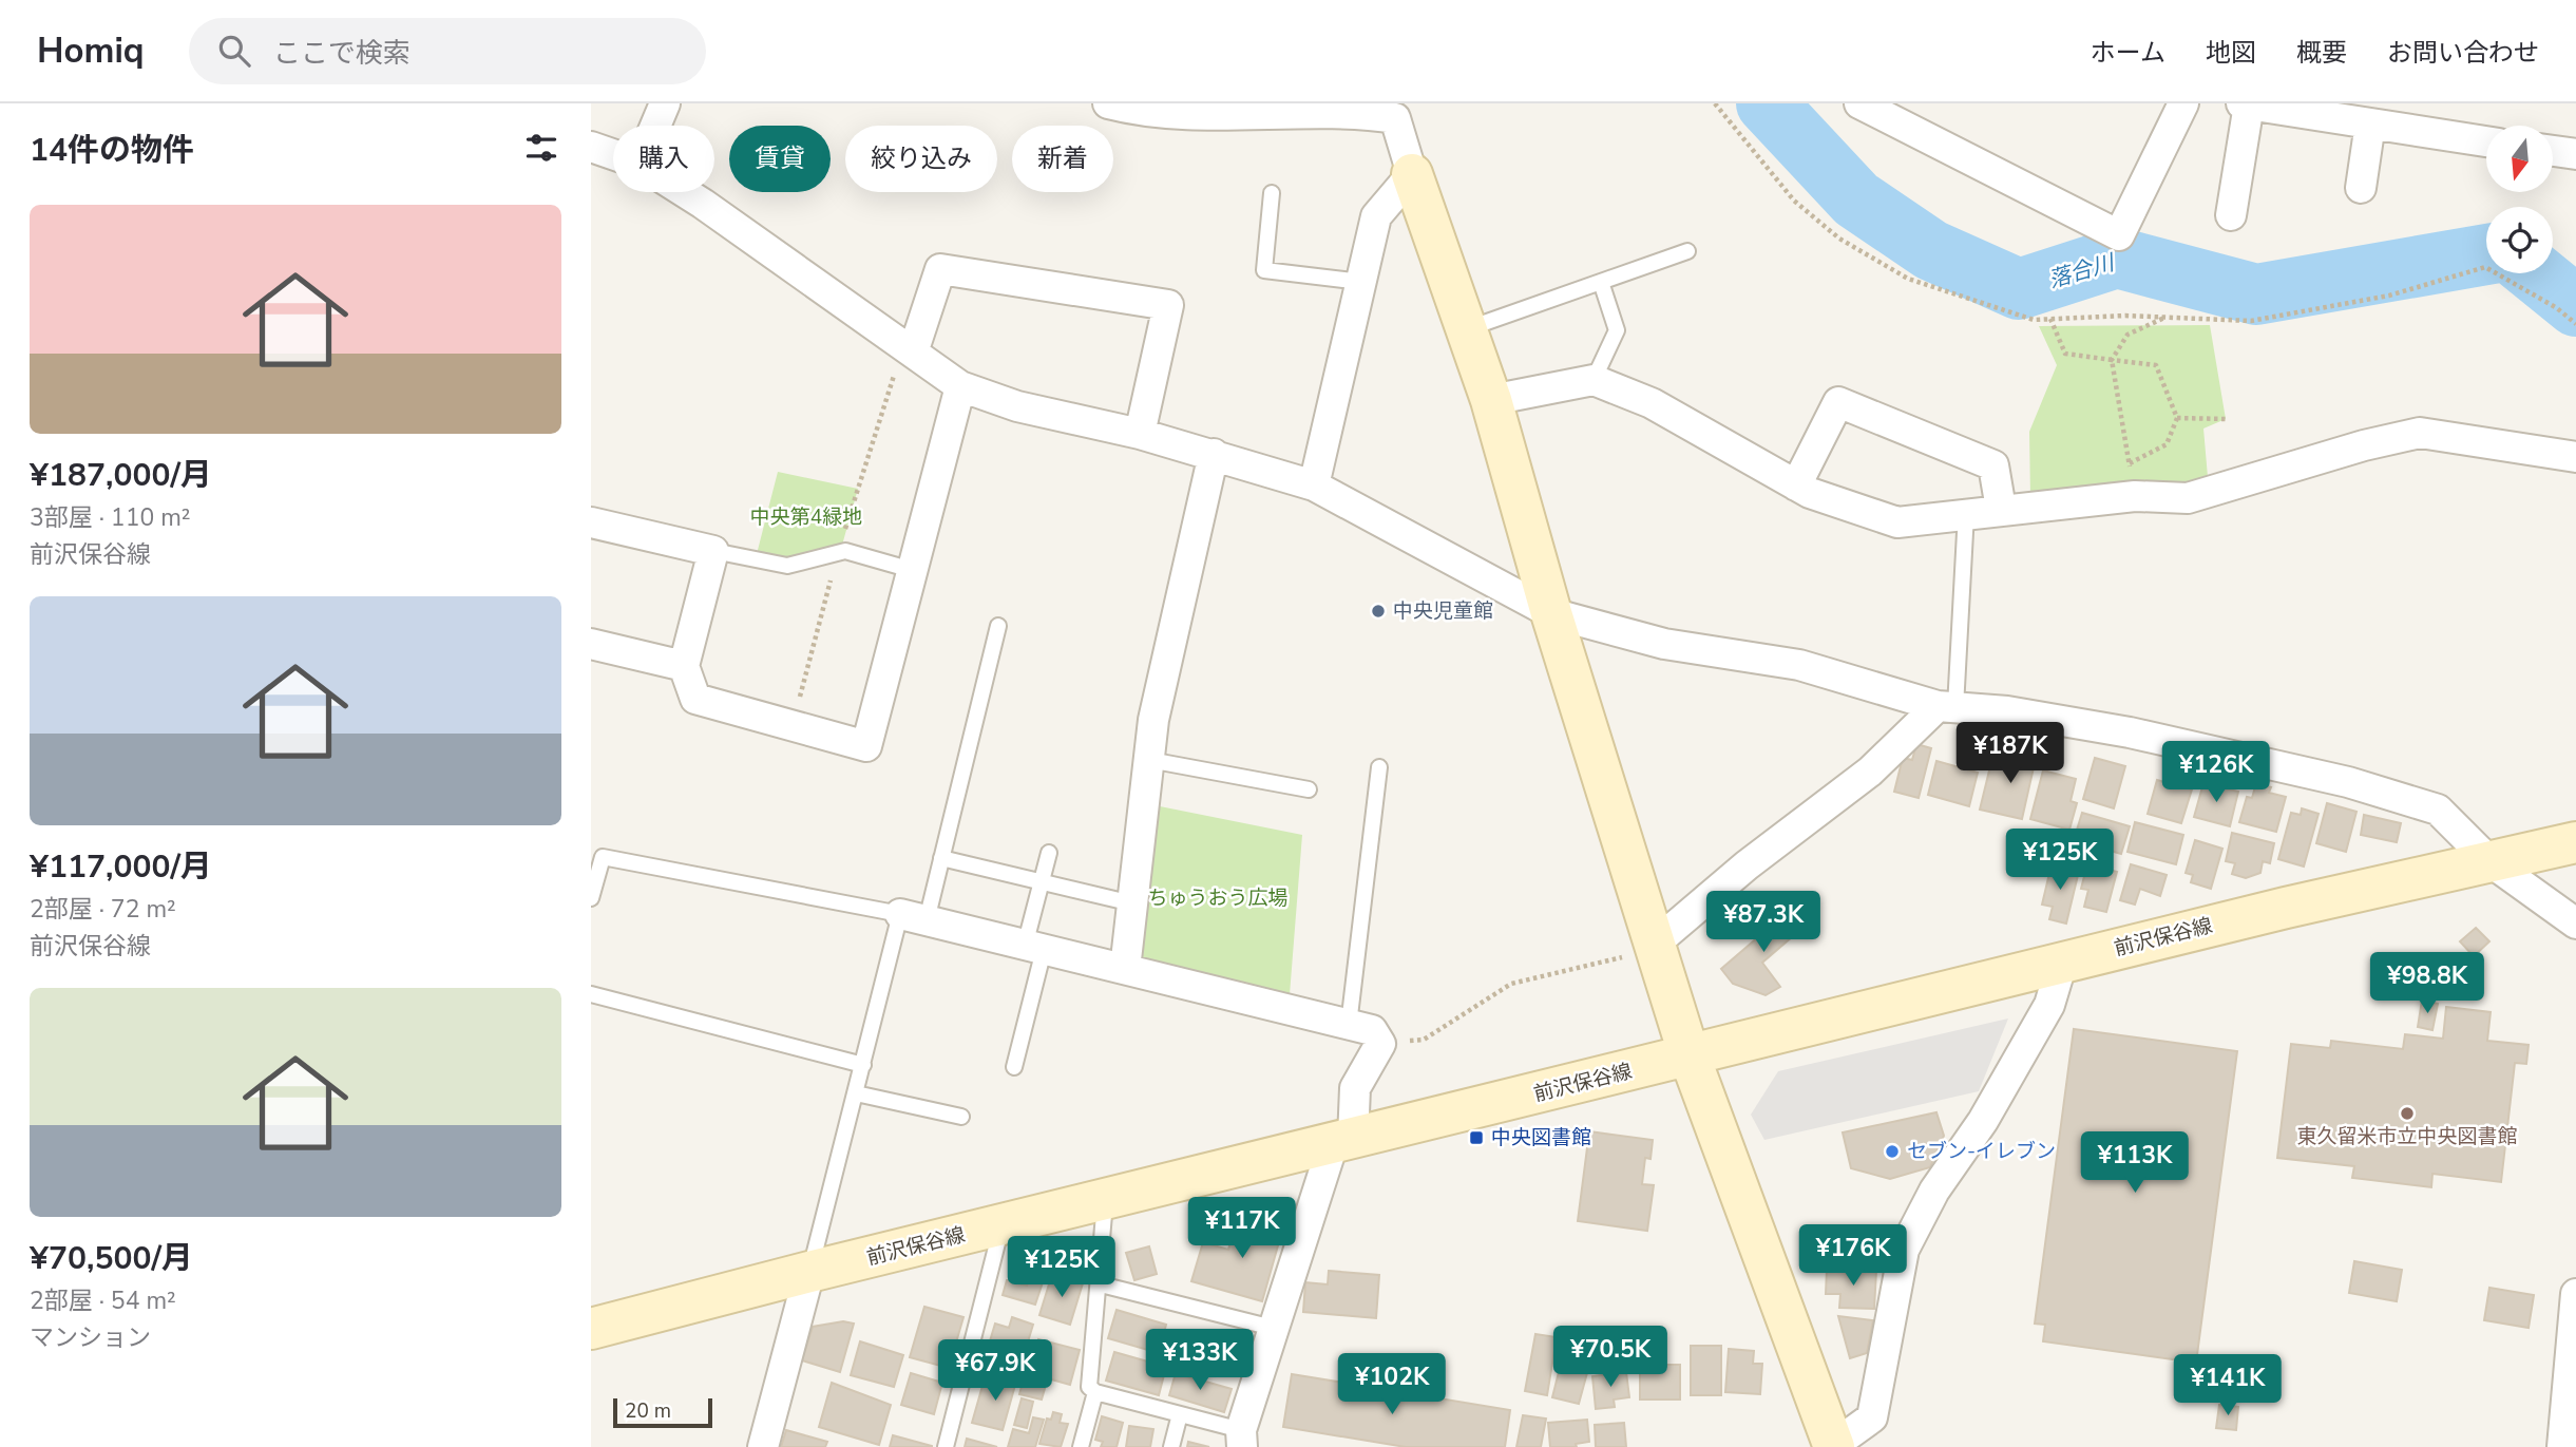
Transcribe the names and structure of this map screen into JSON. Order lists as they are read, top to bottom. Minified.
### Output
{"streets":{"main road":["前沢保谷線"]},"water":["落合川"],"parks":["中央第4緑地","ちゅうおう広場"],"places":{"other":["中央児童館","東久留米市立中央図書館","セブン-イレブン"],"transit":["中央図書館"]},"scale_bar":"20 m","north":"bottom","page":{"header":"Homiq","search":"ここで検索","nav":["ホーム","地図","概要","お問い合わせ"],"heading":"14件の物件","chip":["購入","賃貸","絞り込み","新着"],"list":[{"name":"¥187,000/月","note":"3部屋 · 110 m² · 前沢保谷線"},{"name":"¥117,000/月","note":"2部屋 · 72 m² · 前沢保谷線"},{"name":"¥70,500/月","note":"2部屋 · 54 m² · マンション"}],"price":["¥187K","¥126K","¥125K","¥87.3K","¥98.8K","¥113K","¥117K","¥176K","¥125K","¥70.5K","¥133K","¥67.9K","¥102K","¥141K"],"scale":"20 m"}}
